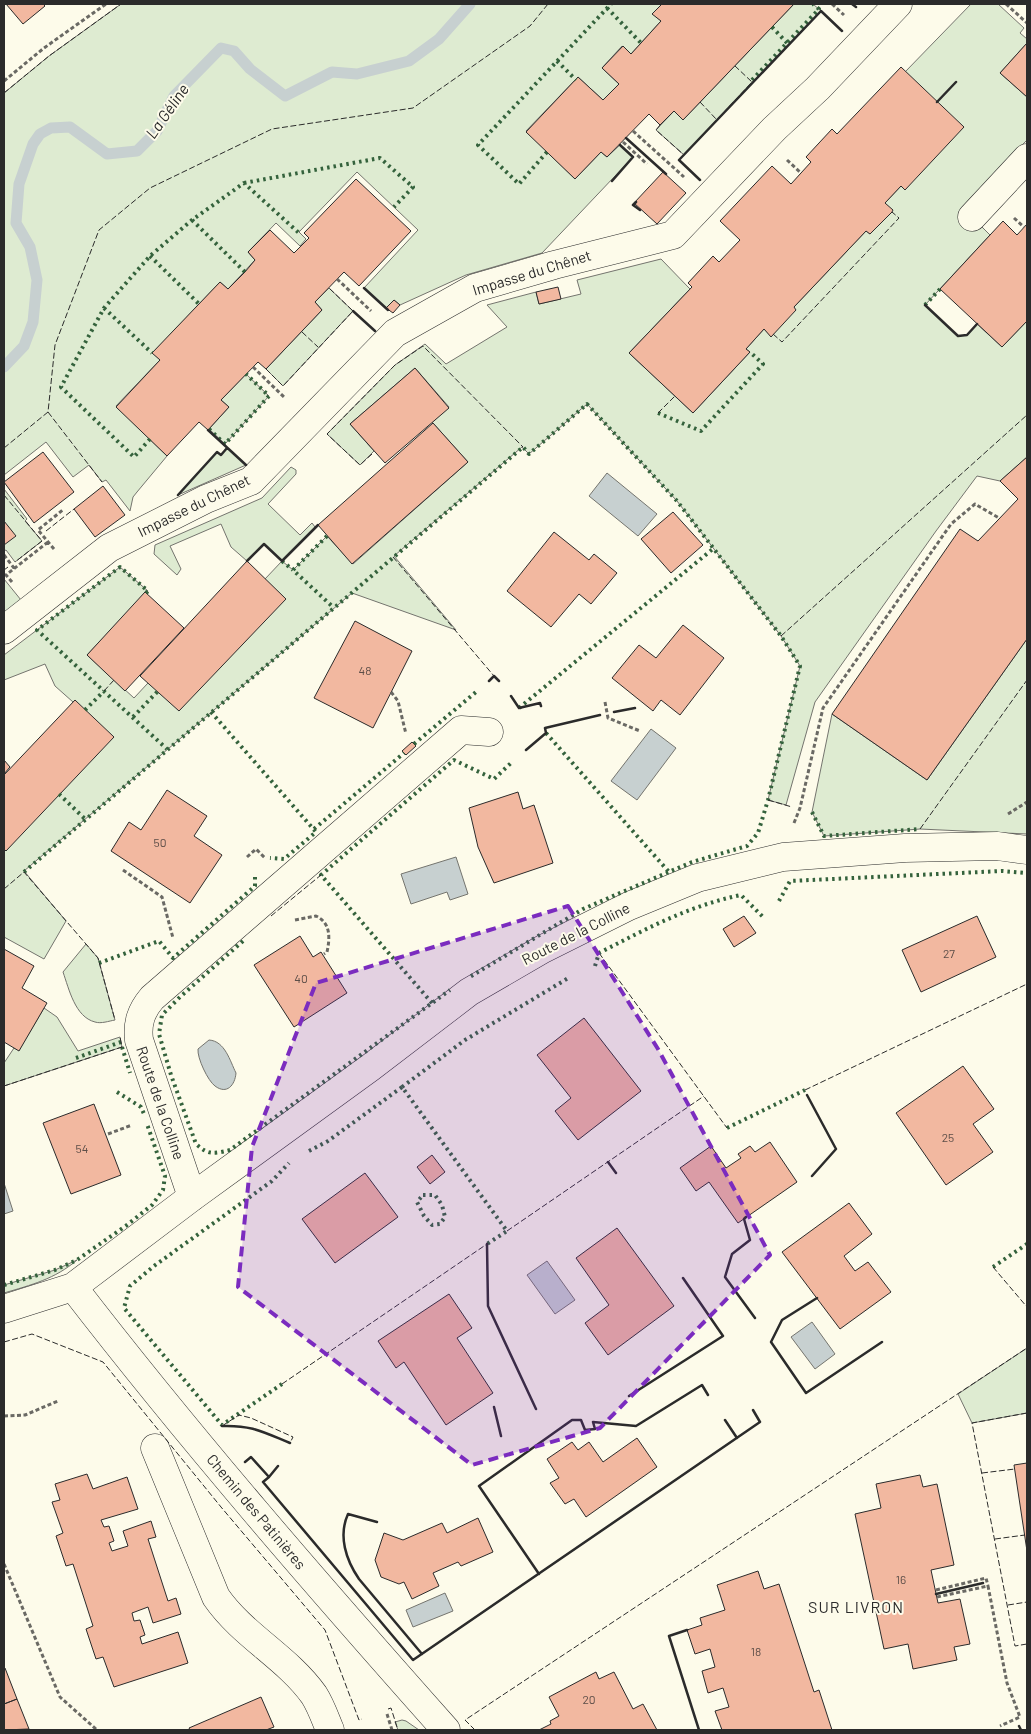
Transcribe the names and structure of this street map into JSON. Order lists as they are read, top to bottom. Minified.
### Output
{"streets":{"street":["Impasse du Chênet","Route de la Colline","Chemin des Patinières"]},"crossings":[["Route de la Colline","Chemin des Patinières"]],"districts":["SUR LIVRON"],"water":["La Géline"],"house_numbers":["48","50","27","40","25","54","16","18","20"]}
